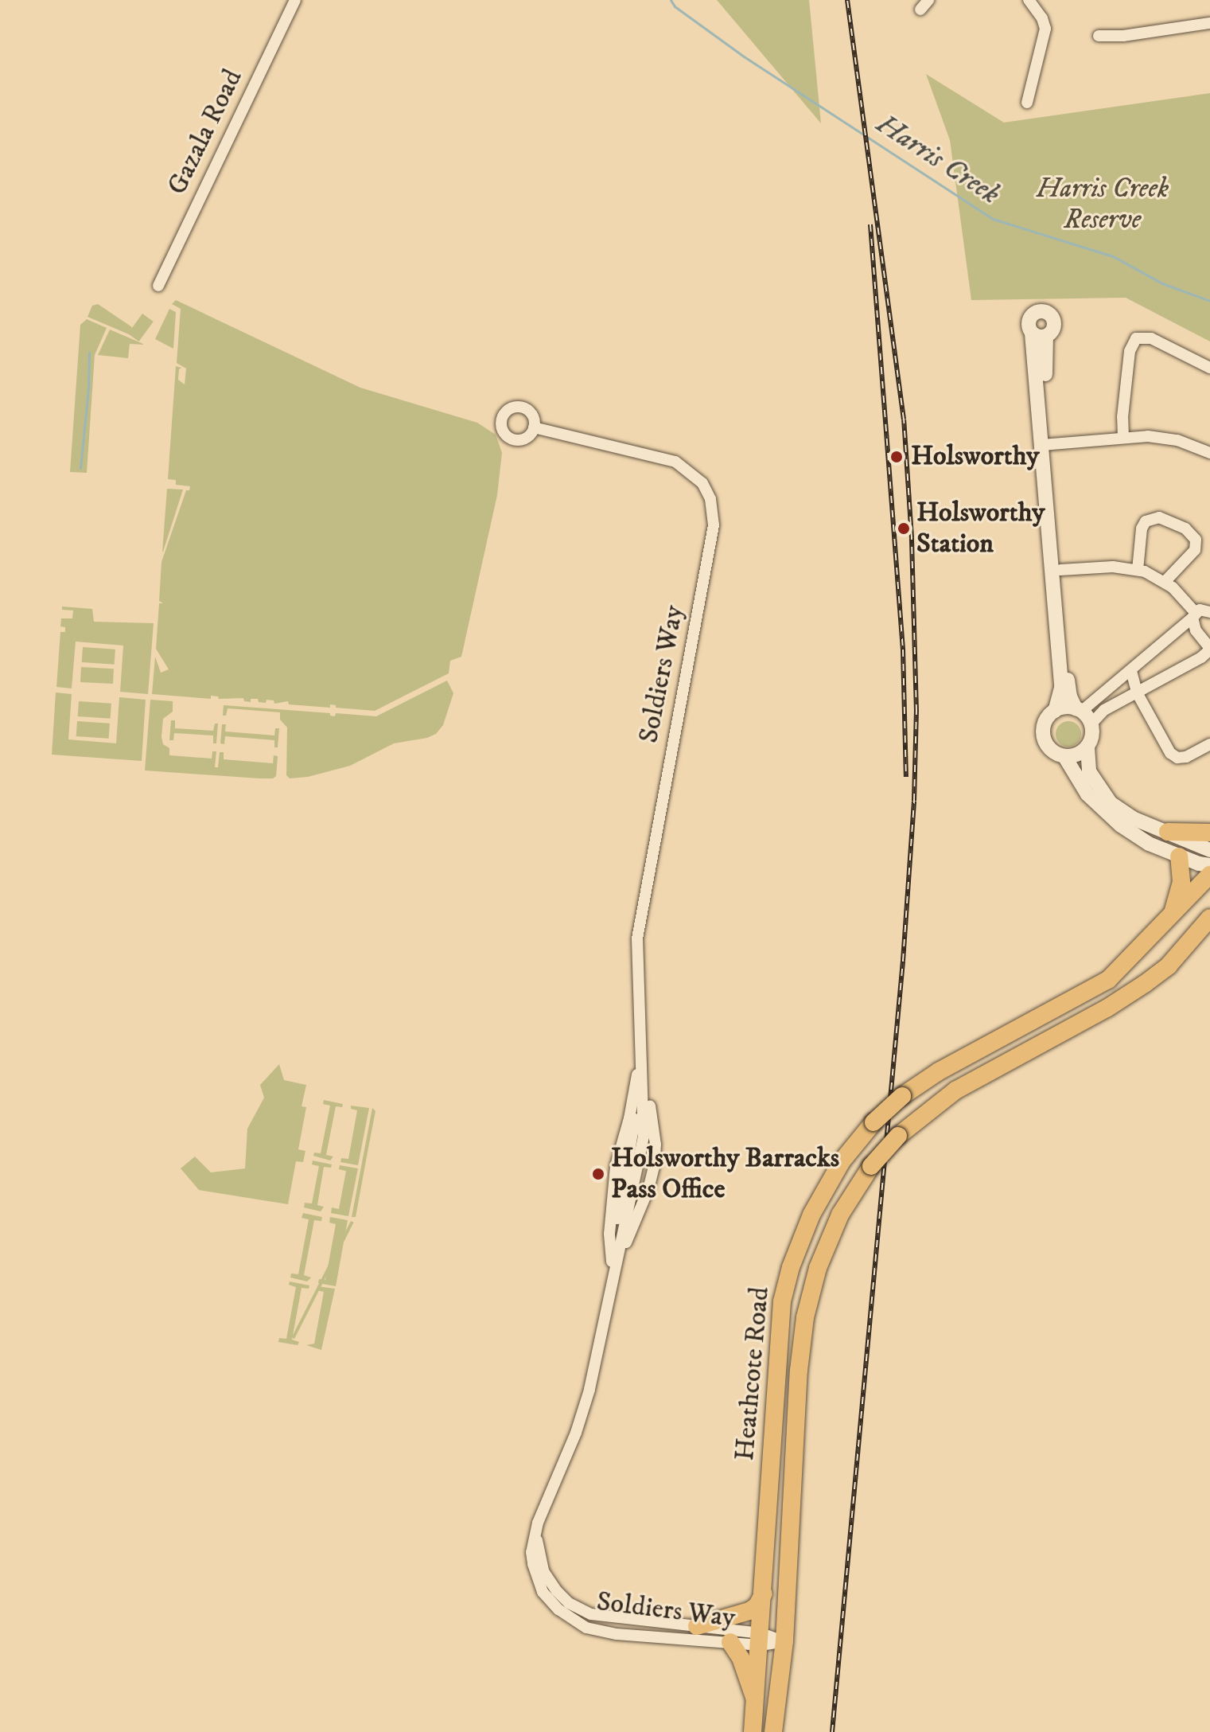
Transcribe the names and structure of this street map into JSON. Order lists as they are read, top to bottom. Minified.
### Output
{"streets":{"main road":["Heathcote Road"],"street":["Gazala Road","Soldiers Way"]},"crossings":[["Soldiers Way","Heathcote Road"]],"water":["Harris Creek"],"parks":["Harris Creek Reserve"],"places":["Holsworthy","Holsworthy Station","Holsworthy Barracks Pass Office"]}
